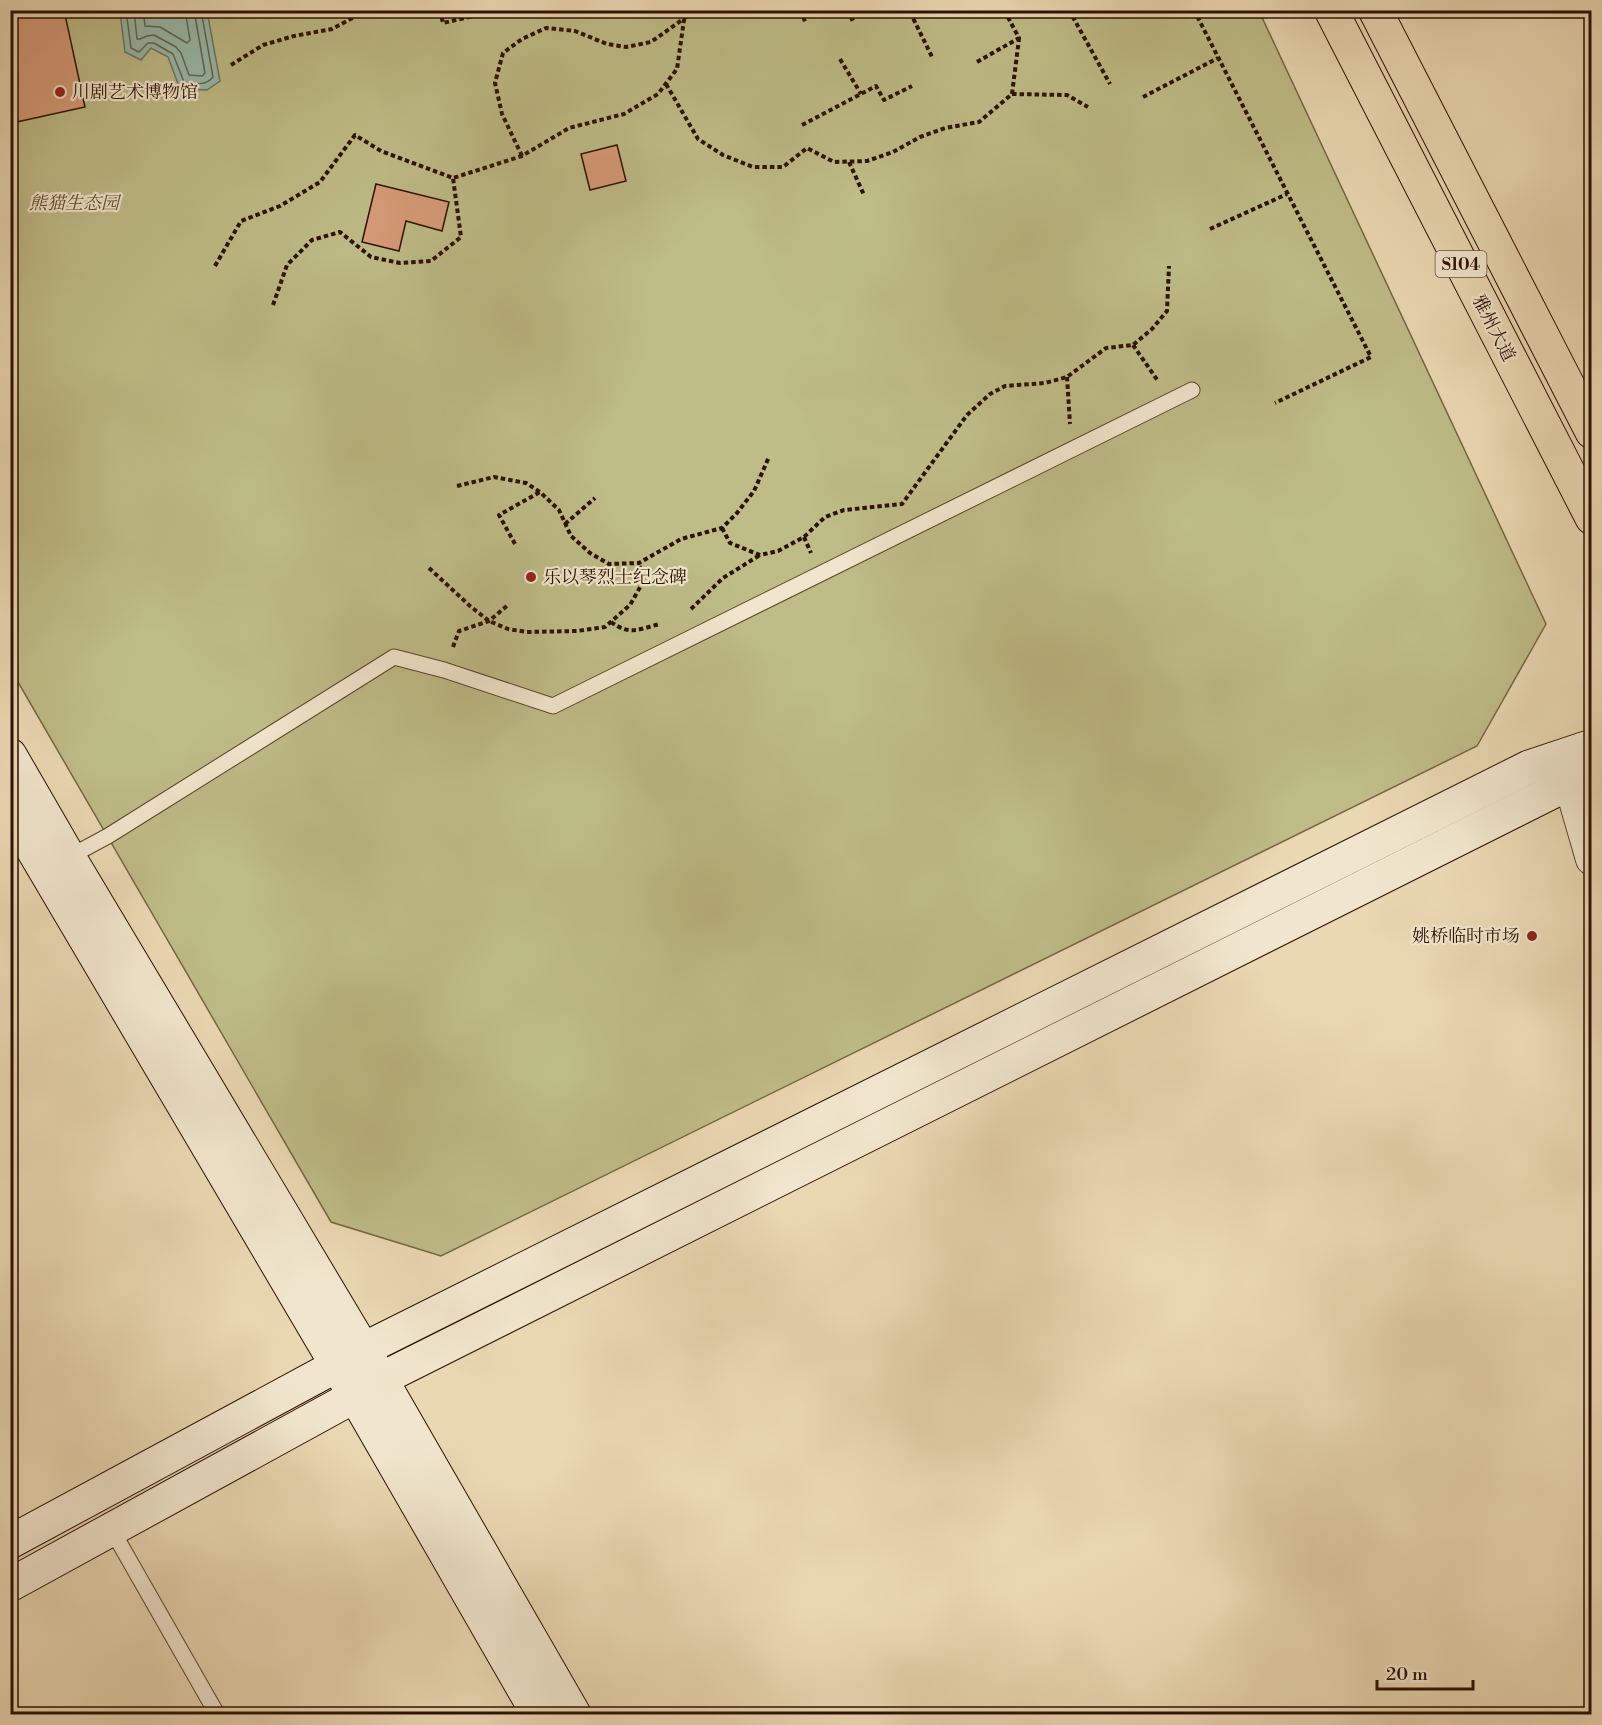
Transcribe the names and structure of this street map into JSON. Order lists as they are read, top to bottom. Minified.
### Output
{"streets":{"main road":["S104","雅州大道"]},"parks":["熊猫生态园"],"places":["川剧艺术博物馆","乐以琴烈士纪念碑","姚桥临时市场"],"scale_bar":"20 m"}
